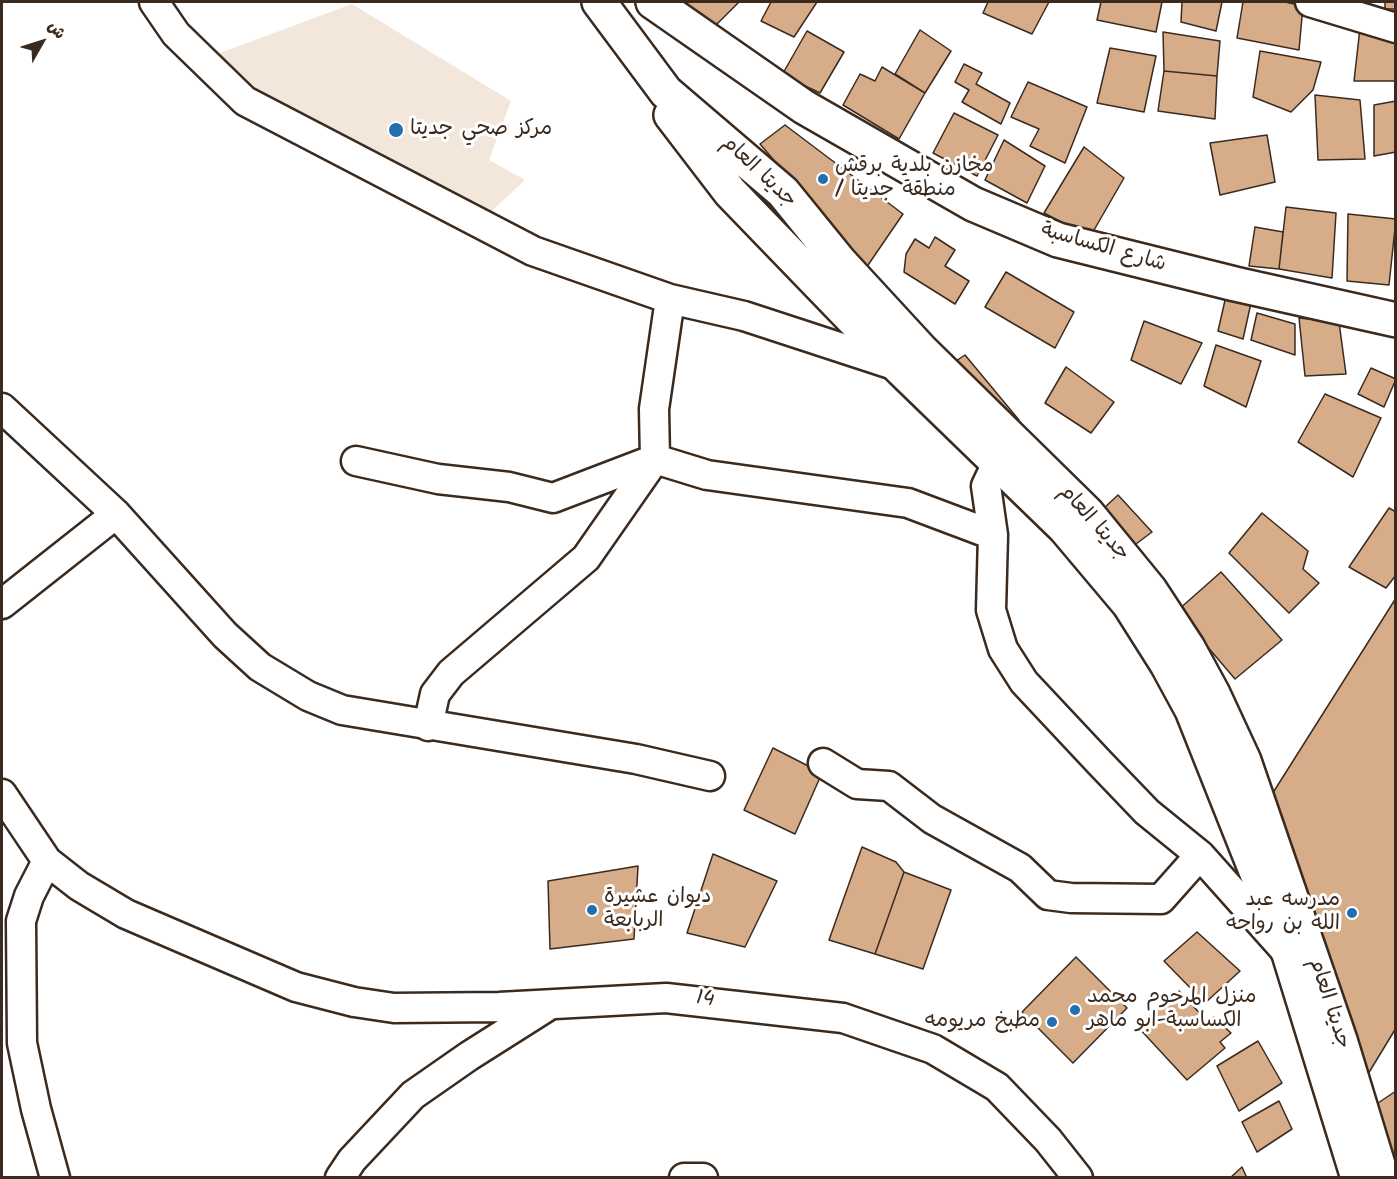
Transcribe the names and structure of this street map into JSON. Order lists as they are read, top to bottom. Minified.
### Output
{"streets":{"main road":["جديتا العام","شارع الكساسبة"],"street":["14"]},"places":["مركز صحي جديتا","مخازن بلدية برقش / منطقة جديتا","ديوان عشيرة الربابعة","مدرسه عبد الله بن رواحه","منزل المرحوم محمد الكساسبة-ابو ماهر","مطبخ مريومه"],"north":"top right"}
